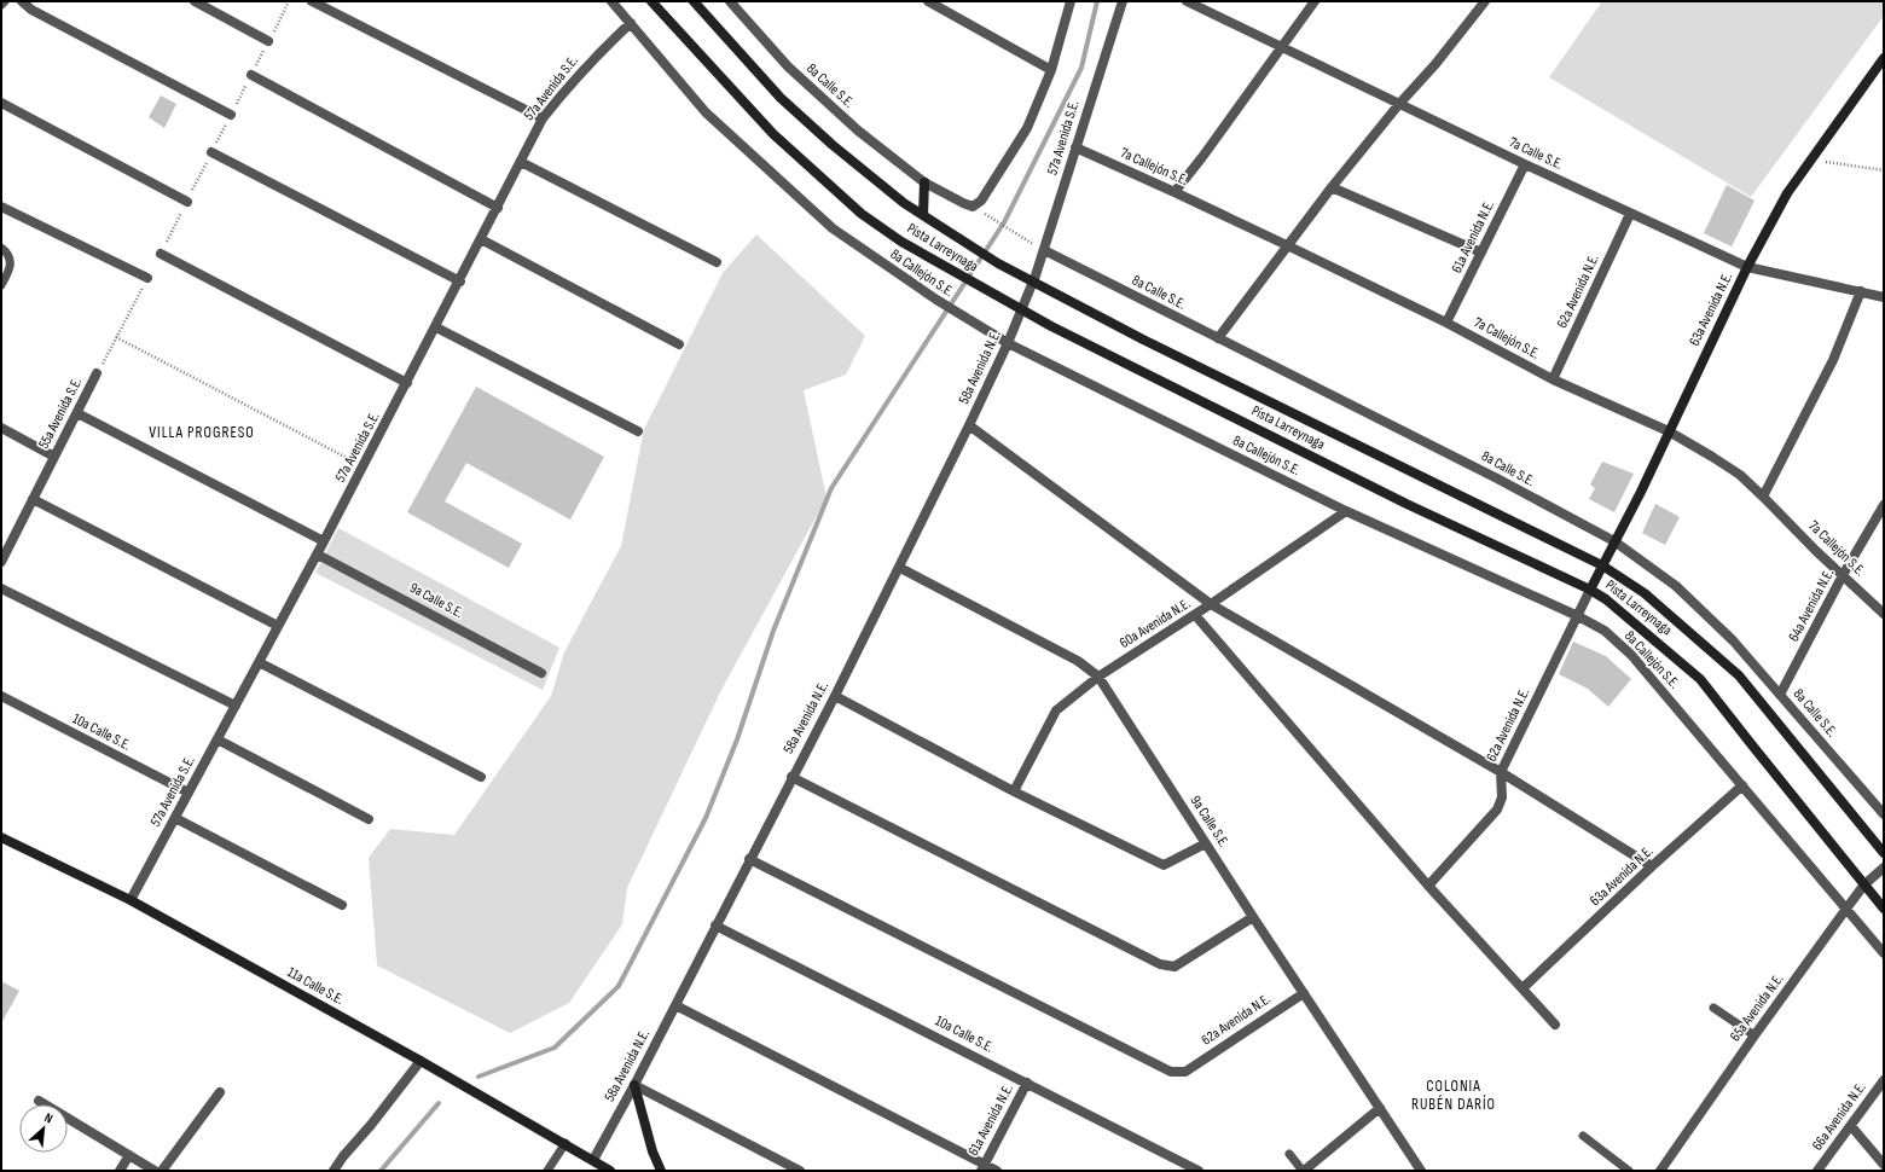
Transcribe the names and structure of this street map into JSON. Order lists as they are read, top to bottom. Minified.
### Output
{"streets":{"main road":["Pista Larreynaga","63a Avenida N.E.","11a Calle S.E."],"street":["8a Calle S.E.","57a Avenida S.E.","7a Calle S.E.","7a Callejón S.E.","61a Avenida N.E.","8a Callejón S.E.","62a Avenida N.E.","58a Avenida N.E.","55a Avenida S.E.","9a Calle S.E.","64a Avenida N.E.","60a Avenida N.E.","10a Calle S.E.","65a Avenida N.E.","66a Avenida N.E."]},"crossings":[["8a Calle S.E.","57a Avenida S.E."],["8a Calle S.E.","63a Avenida N.E."],["8a Calle S.E.","64a Avenida N.E."],["57a Avenida S.E.","7a Callejón S.E."],["57a Avenida S.E.","Pista Larreynaga"],["57a Avenida S.E.","8a Callejón S.E."],["57a Avenida S.E.","58a Avenida N.E."],["57a Avenida S.E.","9a Calle S.E."],["57a Avenida S.E.","10a Calle S.E."],["57a Avenida S.E.","11a Calle S.E."],["7a Calle S.E.","61a Avenida N.E."],["7a Calle S.E.","62a Avenida N.E."],["7a Calle S.E.","63a Avenida N.E."],["7a Callejón S.E.","61a Avenida N.E."],["7a Callejón S.E.","62a Avenida N.E."],["7a Callejón S.E.","63a Avenida N.E."],["7a Callejón S.E.","64a Avenida N.E."],["61a Avenida N.E.","10a Calle S.E."],["Pista Larreynaga","62a Avenida N.E."],["Pista Larreynaga","63a Avenida N.E."],["Pista Larreynaga","58a Avenida N.E."],["Pista Larreynaga","65a Avenida N.E."],["8a Callejón S.E.","62a Avenida N.E."],["8a Callejón S.E.","63a Avenida N.E."],["8a Callejón S.E.","58a Avenida N.E."],["8a Callejón S.E.","60a Avenida N.E."],["8a Callejón S.E.","65a Avenida N.E."],["62a Avenida N.E.","63a Avenida N.E."],["62a Avenida N.E.","58a Avenida N.E."],["62a Avenida N.E.","9a Calle S.E."],["58a Avenida N.E.","9a Calle S.E."],["58a Avenida N.E.","10a Calle S.E."],["58a Avenida N.E.","11a Calle S.E."],["9a Calle S.E.","60a Avenida N.E."]],"districts":["VILLA PROGRESO","COLONIA RUBÉN DARÍO"],"north":"top right"}
